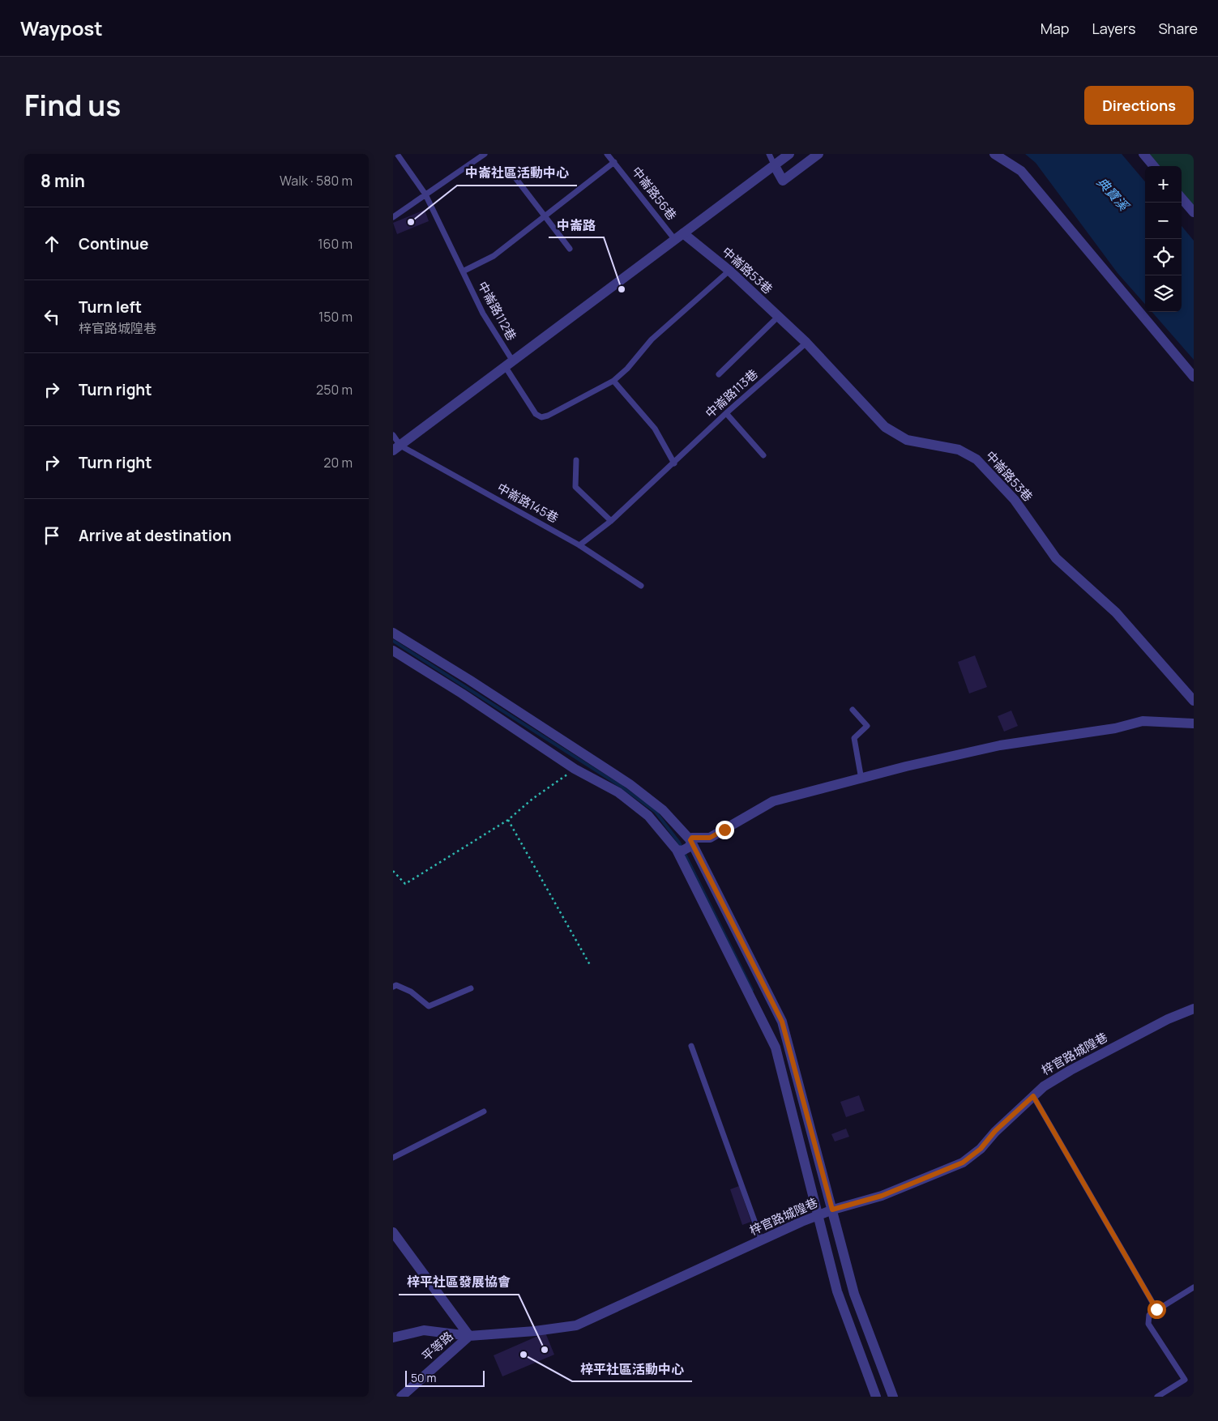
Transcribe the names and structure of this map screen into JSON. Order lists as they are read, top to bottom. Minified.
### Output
{"streets":{"street":["中崙路53巷","梓官路城隍巷","平等路"],"lane":["中崙路56巷","中崙路112巷","中崙路113巷","中崙路145巷"]},"crossings":[["中崙路56巷","中崙路53巷"],["中崙路53巷","中崙路113巷"],["中崙路113巷","中崙路145巷"],["梓官路城隍巷","平等路"]],"water":["典寶溪"],"places":["中崙社區活動中心","中崙路","梓平社區發展協會","梓平社區活動中心"],"scale_bar":"50 m","page":{"header":"Waypost","nav":["Map","Layers","Share"],"title":"Find us","buttons":"Directions","heading":["8 min","Walk · 580 m"],"map_buttons":["+","−"],"list":[["Continue","160 m"],["Turn left","梓官路城隍巷","150 m"],["Turn right","250 m"],["Turn right","20 m"],"Arrive at destination"],"scale":"50 m"}}
